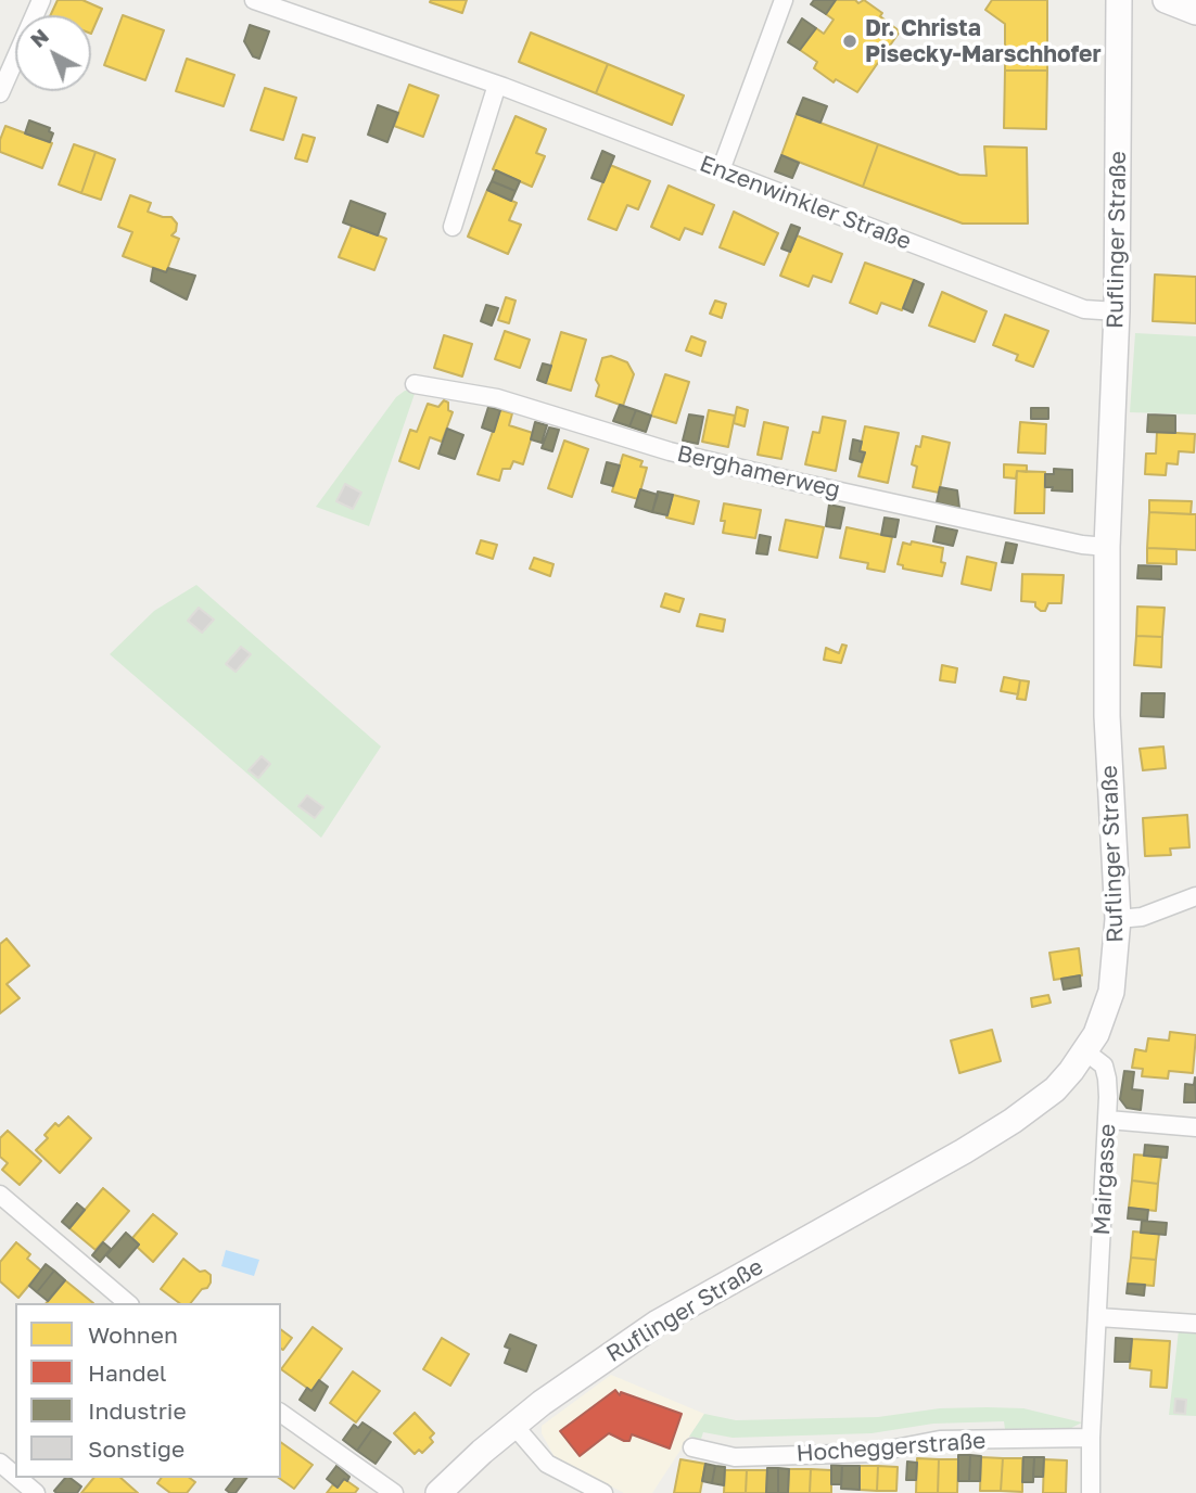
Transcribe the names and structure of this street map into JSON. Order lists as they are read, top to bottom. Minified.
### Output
{"streets":{"street":["Enzenwinkler Straße","Ruflinger Straße","Berghamerweg","Mairgasse","Hocheggerstraße"]},"crossings":[["Enzenwinkler Straße","Ruflinger Straße"],["Ruflinger Straße","Berghamerweg"],["Ruflinger Straße","Mairgasse"],["Mairgasse","Hocheggerstraße"]],"places":["Dr. Christa Pisecky-Marschhofer"],"legend":["Wohnen","Handel","Industrie","Sonstige"],"north":"top left"}
